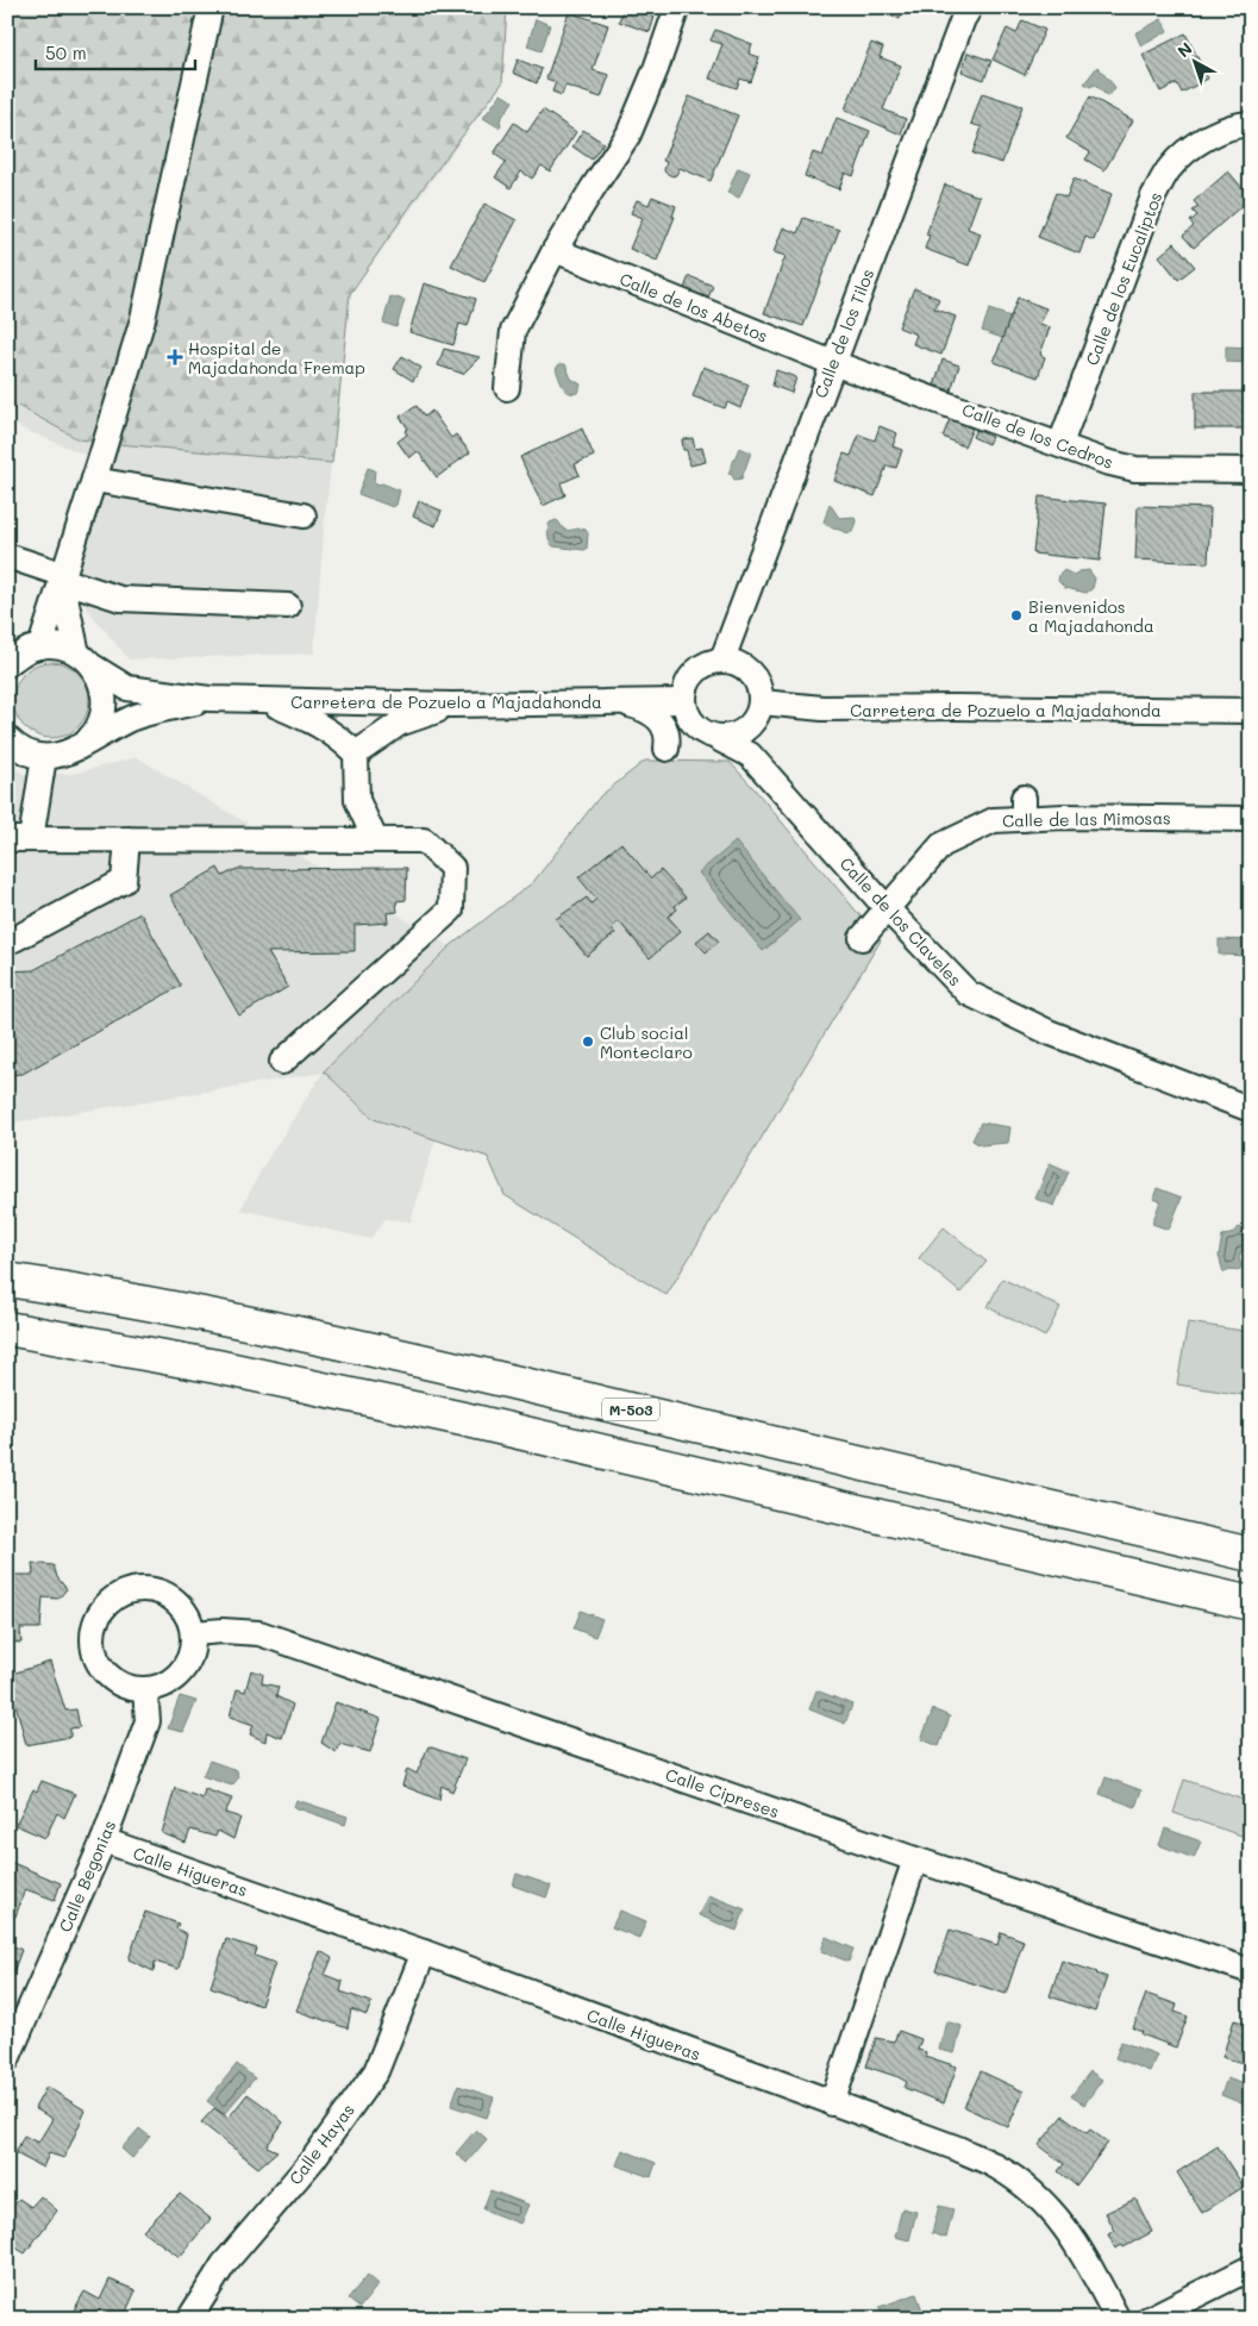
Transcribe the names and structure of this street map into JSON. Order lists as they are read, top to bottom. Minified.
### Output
{"streets":{"highway":["M-503"],"street":["Calle de los Eucaliptos","Calle de los Abetos","Calle de los Tilos","Calle de los Cedros","Carretera de Pozuelo a Majadahonda","Calle de las Mimosas","Calle de los Claveles","Calle Cipreses","Calle Higueras","Calle Begonias","Calle Hayas"]},"crossings":[["Calle de los Eucaliptos","Calle de los Cedros"],["Calle de los Abetos","Calle de los Tilos"],["Calle de los Abetos","Calle de los Cedros"],["Calle de los Tilos","Calle de los Cedros"],["Calle de los Tilos","Carretera de Pozuelo a Majadahonda"],["Calle de los Tilos","Calle de los Claveles"],["Carretera de Pozuelo a Majadahonda","Calle de los Claveles"],["Calle de las Mimosas","Calle de los Claveles"],["Calle Cipreses","Calle Begonias"],["Calle Higueras","Calle Begonias"],["Calle Higueras","Calle Hayas"]],"places":{"health":["Hospital de Majadahonda Fremap"],"other":["Bienvenidos a Majadahonda","Club social Monteclaro"]},"scale_bar":"50 m","north":"top left"}
